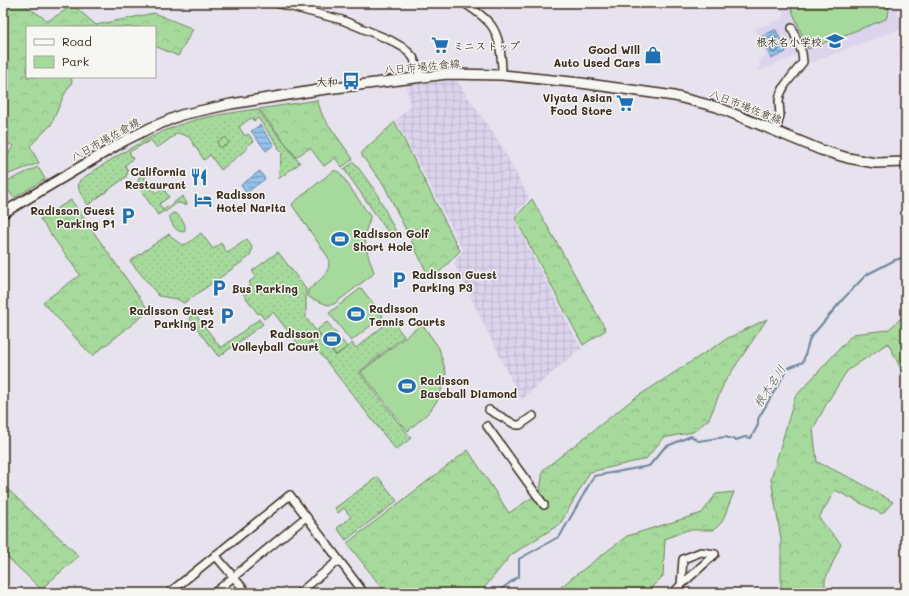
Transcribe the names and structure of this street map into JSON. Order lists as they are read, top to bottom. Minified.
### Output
{"streets":{"main road":["八日市場佐倉線"]},"water":["根木名川"],"places":{"school or university":["根木名小学校"],"supermarket":["ミニストップ","Viyata Asian Food Store"],"shop":["Good Will Auto Used Cars"],"bus stop":["大和"],"restaurant":["California Restaurant"],"hotel":["Radisson Hotel Narita"],"parking":["Radisson Guest Parking P1","Radisson Guest Parking P3","Bus Parking","Radisson Guest Parking P2"],"sports":["Radisson Golf Short Hole","Radisson Tennis Courts","Radisson Volleyball Court","Radisson Baseball Diamond"]},"legend":["Road","Park"]}
